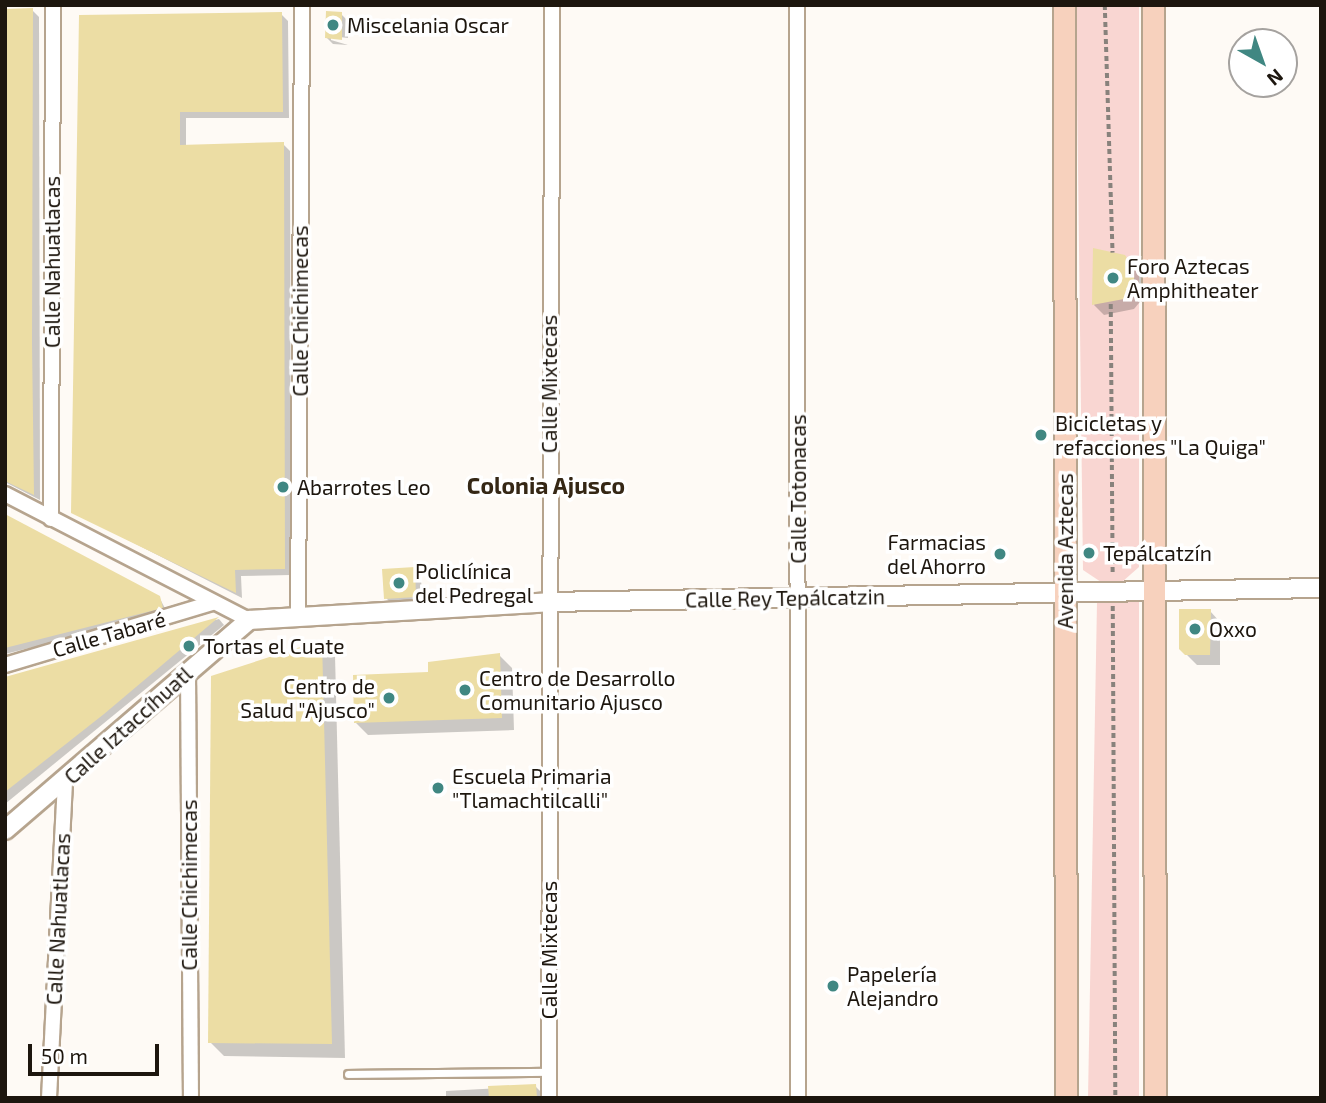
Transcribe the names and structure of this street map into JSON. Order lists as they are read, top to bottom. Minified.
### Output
{"streets":{"main road":["Avenida Aztecas"],"street":["Calle Nahuatlacas","Calle Chichimecas","Calle Mixtecas","Calle Totonacas","Calle Rey Tepálcatzin","Calle Tabaré","Calle Iztaccíhuatl"]},"crossings":[["Calle Nahuatlacas","Calle Iztaccíhuatl"],["Calle Chichimecas","Calle Rey Tepálcatzin"],["Calle Chichimecas","Calle Iztaccíhuatl"],["Calle Mixtecas","Calle Rey Tepálcatzin"],["Calle Totonacas","Calle Rey Tepálcatzin"],["Avenida Aztecas","Calle Rey Tepálcatzin"],["Calle Rey Tepálcatzin","Calle Iztaccíhuatl"]],"districts":["Colonia Ajusco"],"places":["Miscelania Oscar","Foro Aztecas Amphitheater","Bicicletas y refacciones \"La Quiga\"","Abarrotes Leo","Tepálcatzín","Farmacias del Ahorro","Policlínica del Pedregal","Oxxo","Tortas el Cuate","Centro de Desarrollo Comunitario Ajusco","Centro de Salud \"Ajusco\"","Escuela Primaria \"Tlamachtilcalli\"","Papelería Alejandro"],"scale_bar":"50 m","north":"bottom right"}
